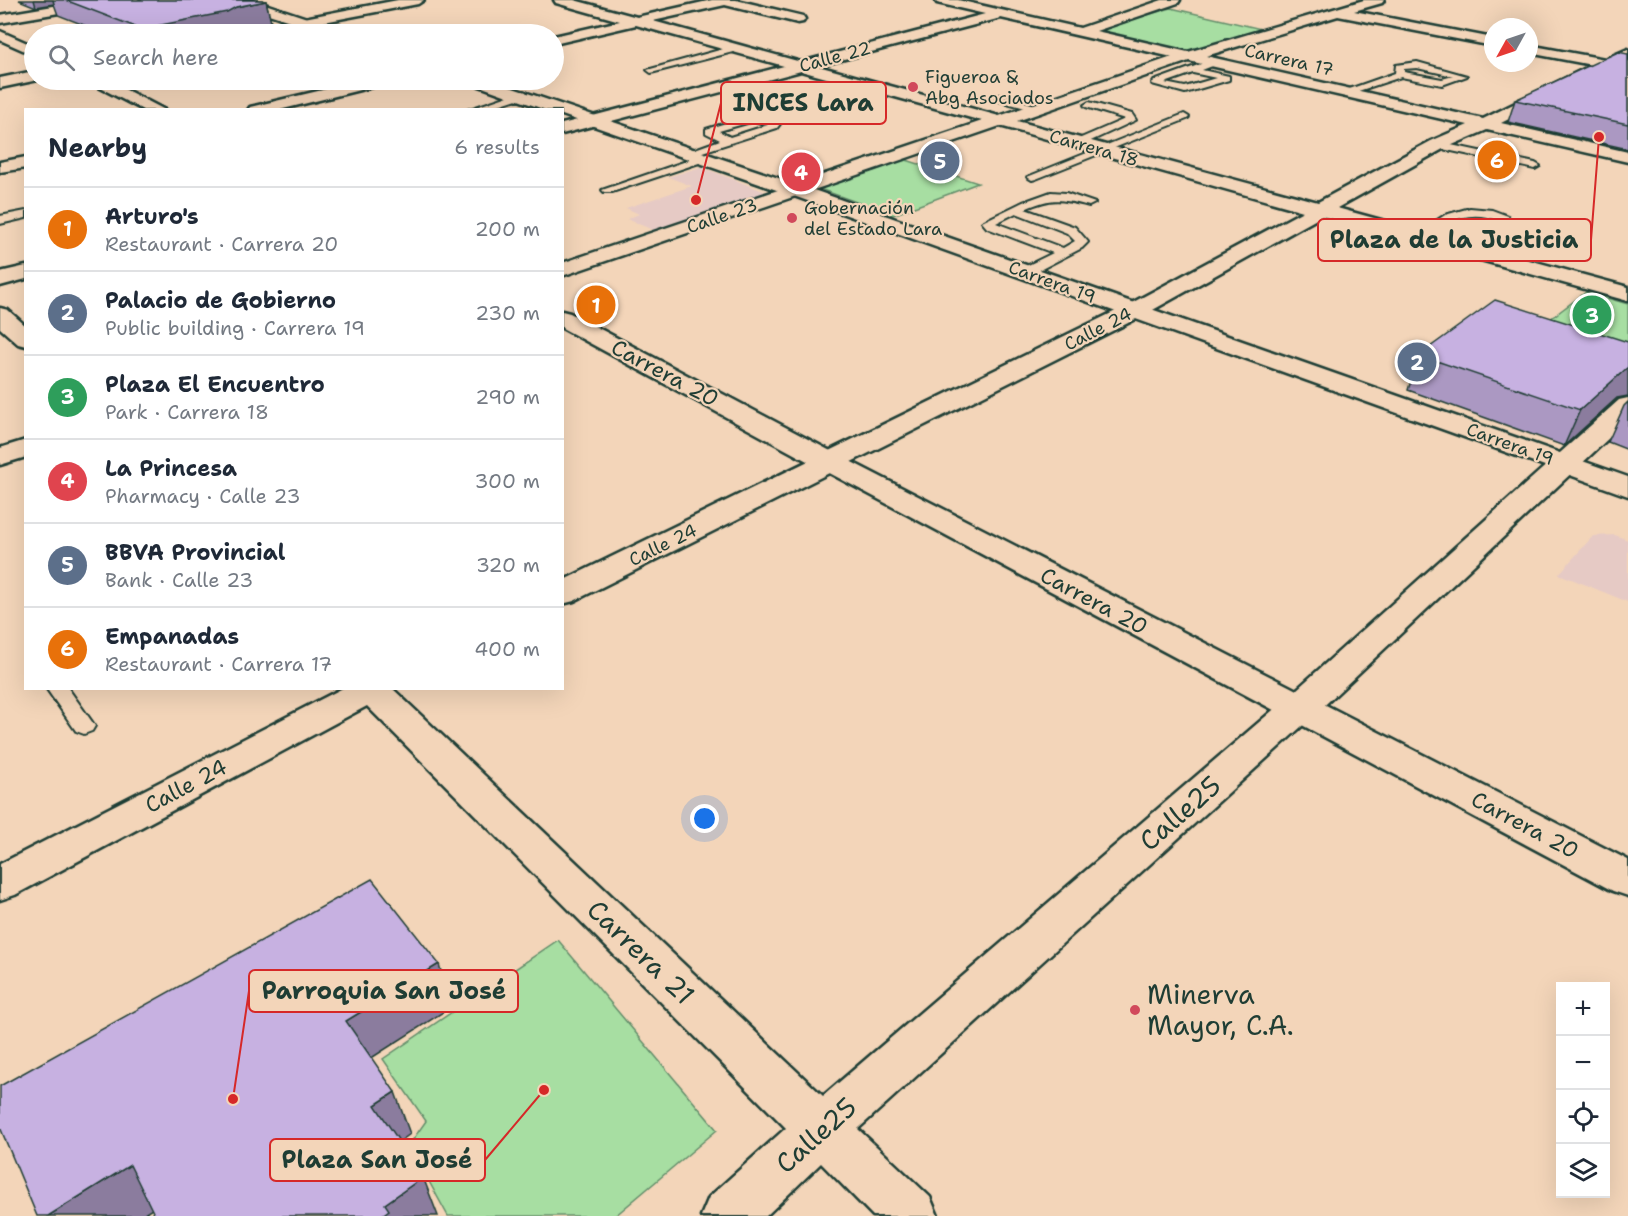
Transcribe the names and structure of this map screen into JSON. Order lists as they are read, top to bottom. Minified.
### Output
{"streets":{"street":["Calle 22","Carrera 17","Carrera 18","Calle 23","Carrera 19","Calle 24","Carrera 20","Calle25","Carrera 21"]},"crossings":[["Calle 22","Carrera 17"],["Calle 22","Carrera 18"],["Calle 22","Carrera 19"],["Carrera 17","Calle 23"],["Carrera 17","Calle 24"],["Carrera 18","Calle 23"],["Carrera 18","Calle 24"],["Calle 23","Carrera 19"],["Carrera 19","Calle 24"],["Carrera 19","Calle25"],["Calle 24","Carrera 20"],["Carrera 20","Calle25"],["Calle25","Carrera 21"]],"places":["Figueroa & Abg Asociados","Plaza de la Justicia","INCES Lara","Gobernación del Estado Lara","Minerva Mayor, C.A.","Plaza San José","Parroquia San José"],"north":"bottom left","page":{"search":"Search here","heading":["Nearby","6 results"],"pins":["6","5","4","1","3","2"],"list":[{"mark":"1","name":"Arturo's","note":"Restaurant · Carrera 20","value":"200 m"},{"mark":"2","name":"Palacio de Gobierno","note":"Public building · Carrera 19","value":"230 m"},{"mark":"3","name":"Plaza El Encuentro","note":"Park · Carrera 18","value":"290 m"},{"mark":"4","name":"La Princesa","note":"Pharmacy · Calle 23","value":"300 m"},{"mark":"5","name":"BBVA Provincial","note":"Bank · Calle 23","value":"320 m"},{"mark":"6","name":"Empanadas","note":"Restaurant · Carrera 17","value":"400 m"}],"map_buttons":["+","−"]}}
